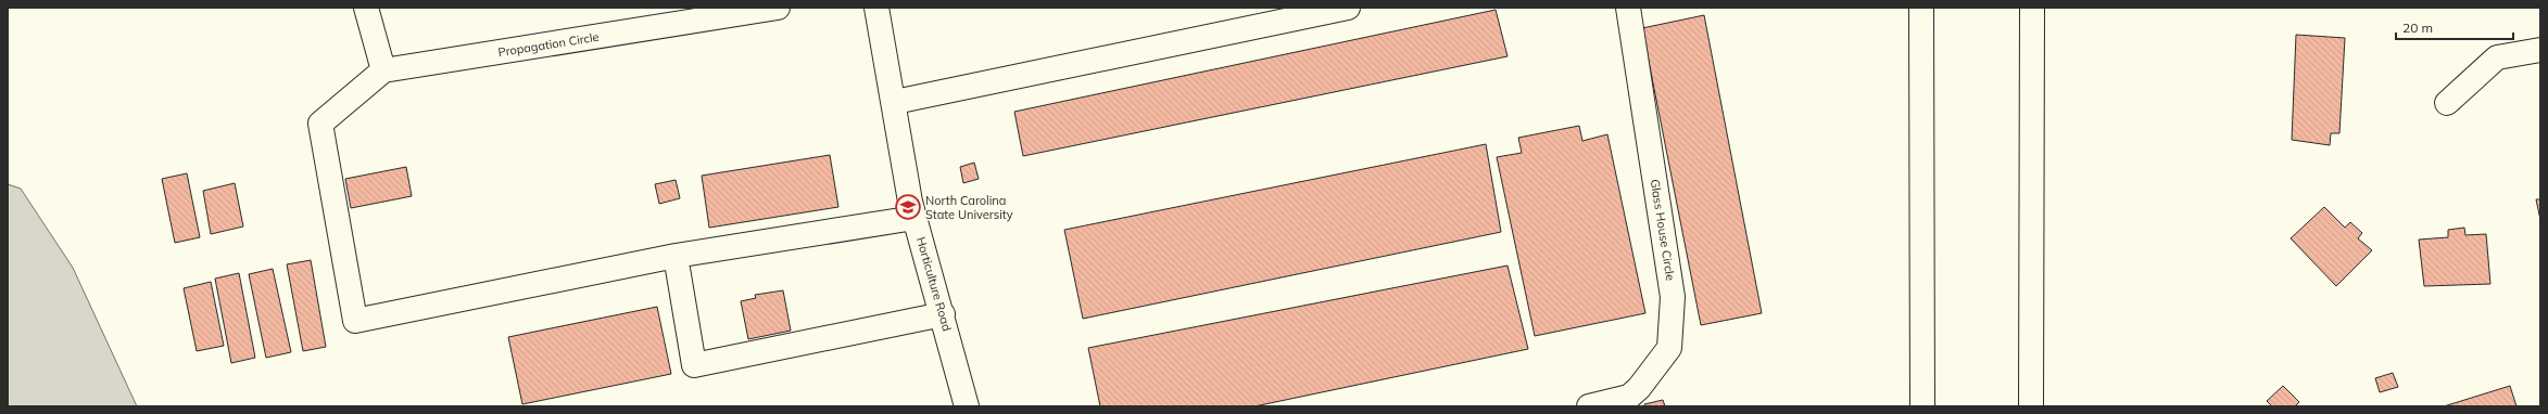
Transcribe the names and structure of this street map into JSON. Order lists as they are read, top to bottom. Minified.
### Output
{"streets":{"main road":["Propagation Circle","Glass House Circle","Horticulture Road"]},"places":{"school or university":["North Carolina State University"]},"scale_bar":"20 m"}
